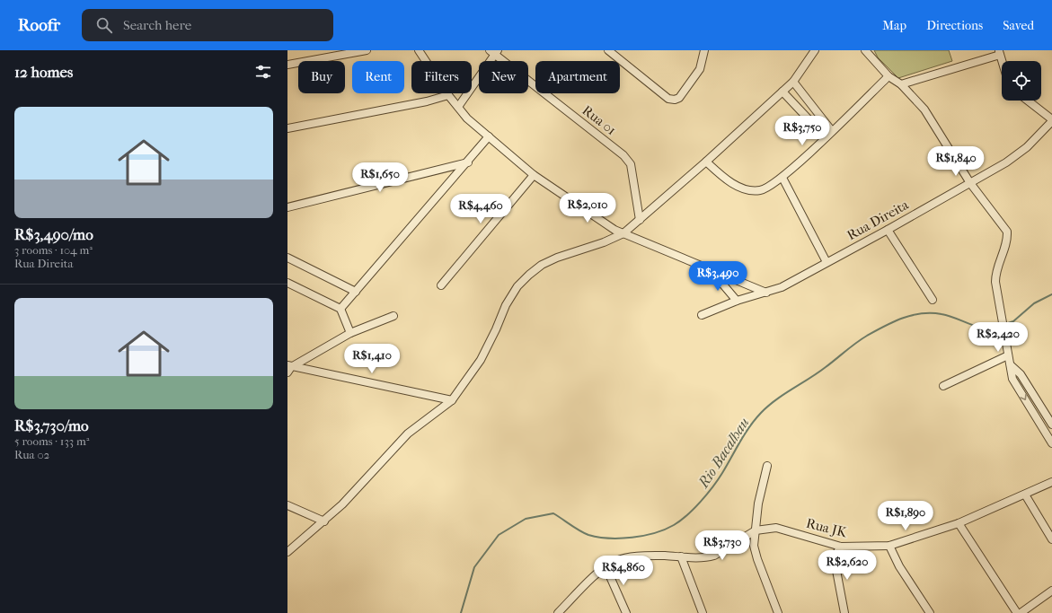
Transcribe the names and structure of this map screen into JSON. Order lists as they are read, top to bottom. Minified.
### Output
{"streets":{"street":["Rua 01","Rua Direita","Rua JK"]},"water":["Rio Bacalhau"],"page":{"header":"Roofr","search":"Search here","nav":["Map","Directions","Saved"],"heading":"12 homes","chip":["Buy","Rent","Filters","New","Apartment"],"list":[{"name":"R$3,490/mo","note":"3 rooms · 104 m² · Rua Direita"},{"name":"R$3,730/mo","note":"5 rooms · 133 m² · Rua 02"}],"price":["R$3,750","R$1,840","R$1,650","R$2,010","R$4,460","R$3,490","R$2,420","R$1,410","R$1,890","R$3,730","R$2,620","R$4,860"]}}
